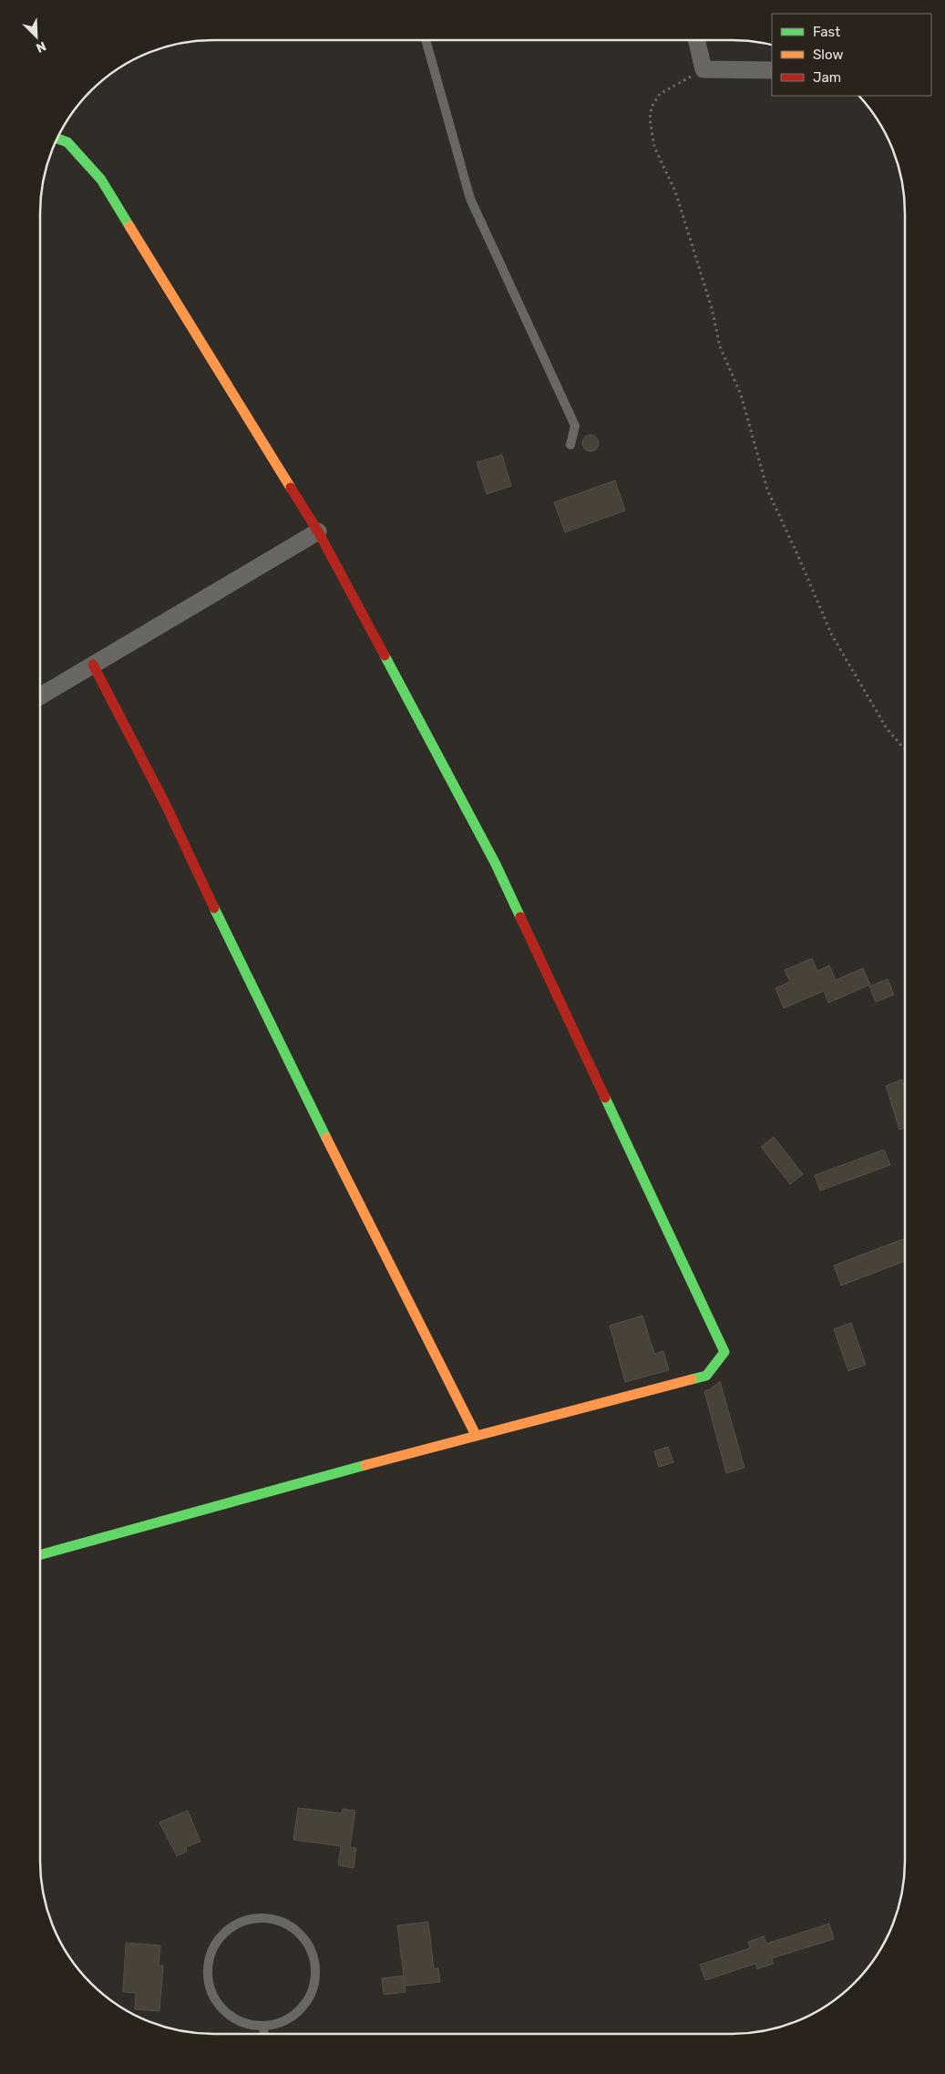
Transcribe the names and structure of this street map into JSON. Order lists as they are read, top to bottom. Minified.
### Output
{"legend":["Fast","Slow","Jam"],"north":"bottom right"}
